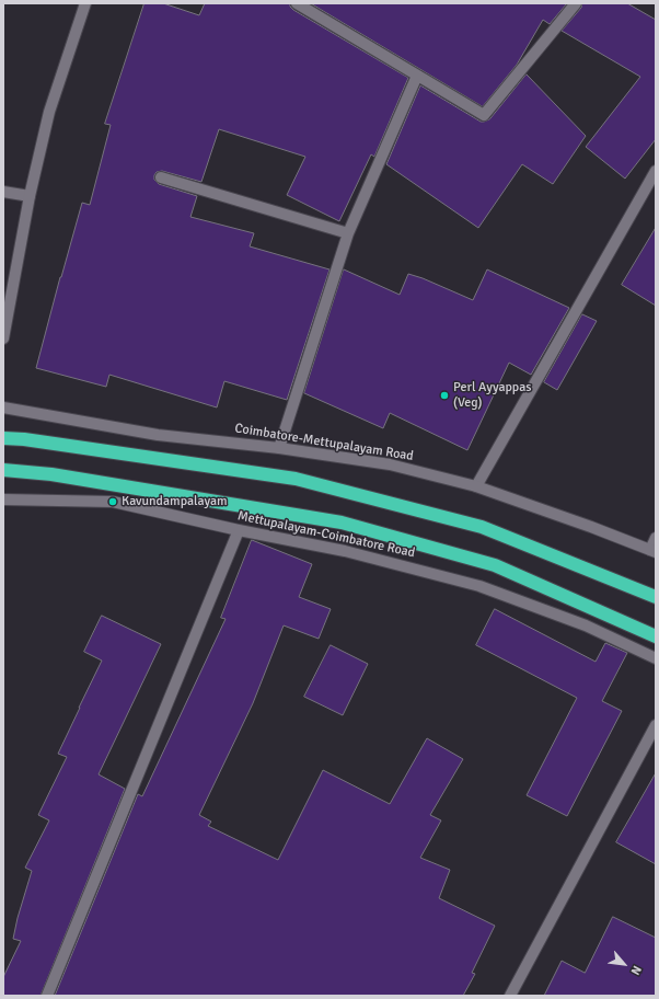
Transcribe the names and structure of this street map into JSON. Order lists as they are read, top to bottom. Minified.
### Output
{"streets":{"street":["Coimbatore-Mettupalayam Road","Mettupalayam-Coimbatore Road"]},"places":["Perl Ayyappas (Veg)","Kavundampalayam"],"north":"bottom right"}
